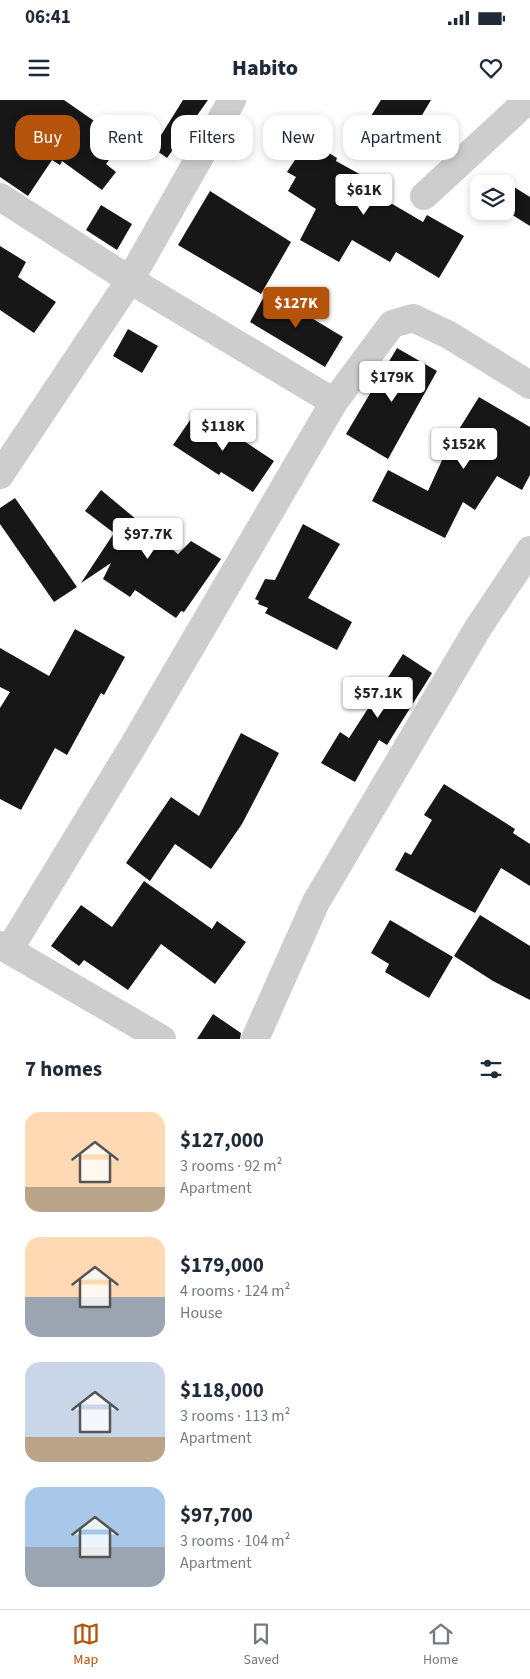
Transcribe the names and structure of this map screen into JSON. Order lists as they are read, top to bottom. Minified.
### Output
{"page":{"status":"06:41","header":"Habito","chip":["Buy","Rent","Filters","New","Apartment"],"price":["$61K","$127K","$179K","$118K","$152K","$97.7K","$57.1K"],"heading":"7 homes","list":[{"name":"$127,000","note":"3 rooms · 92 m² · Apartment"},{"name":"$179,000","note":"4 rooms · 124 m² · House"},{"name":"$118,000","note":"3 rooms · 113 m² · Apartment"},{"name":"$97,700","note":"3 rooms · 104 m² · Apartment"}],"tabs":["Map","Saved","Home"]}}
